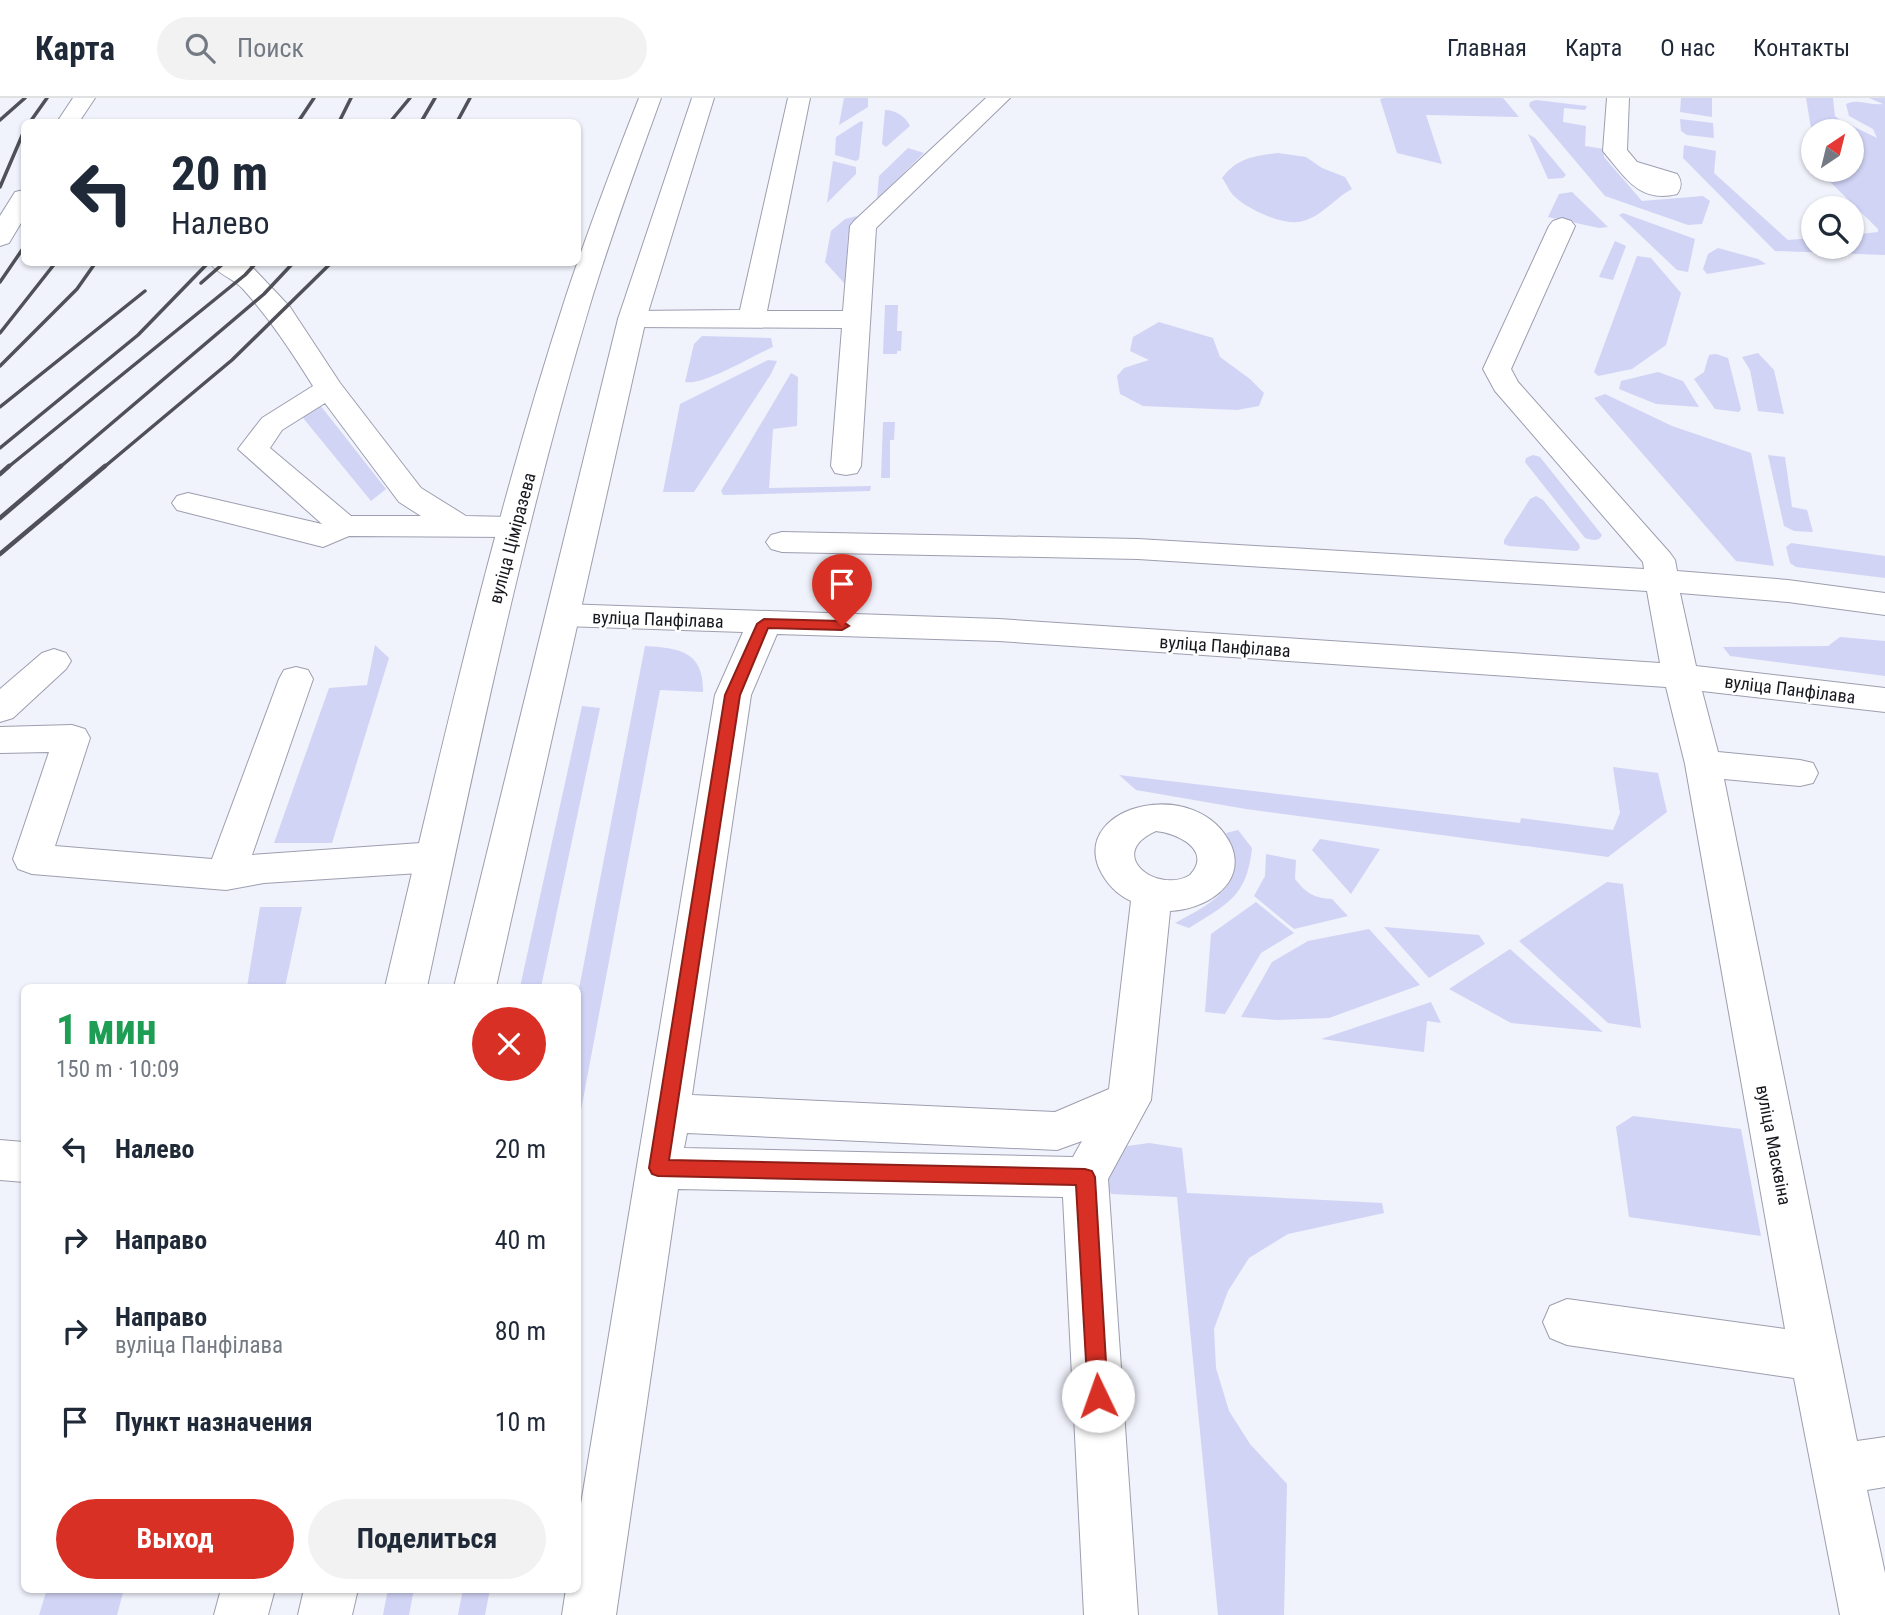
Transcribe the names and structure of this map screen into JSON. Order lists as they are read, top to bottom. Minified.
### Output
{"streets":{"main road":["вуліца Ціміразева","вуліца Панфілава","вуліца Масквіна"]},"crossings":[["вуліца Панфілава","вуліца Масквіна"]],"north":"top right","page":{"header":"Карта","search":"Поиск","nav":["Главная","Карта","О нас","Контакты"],"turn":["20 m","Налево"],"heading":["1 мин","150 m · 10:09"],"list":[{"name":"Налево","value":"20 m"},{"name":"Направо","value":"40 m"},{"name":"Направо","note":"вуліца Панфілава","value":"80 m"},{"name":"Пункт назначения","value":"10 m"}],"buttons":["Выход","Поделиться"]}}
